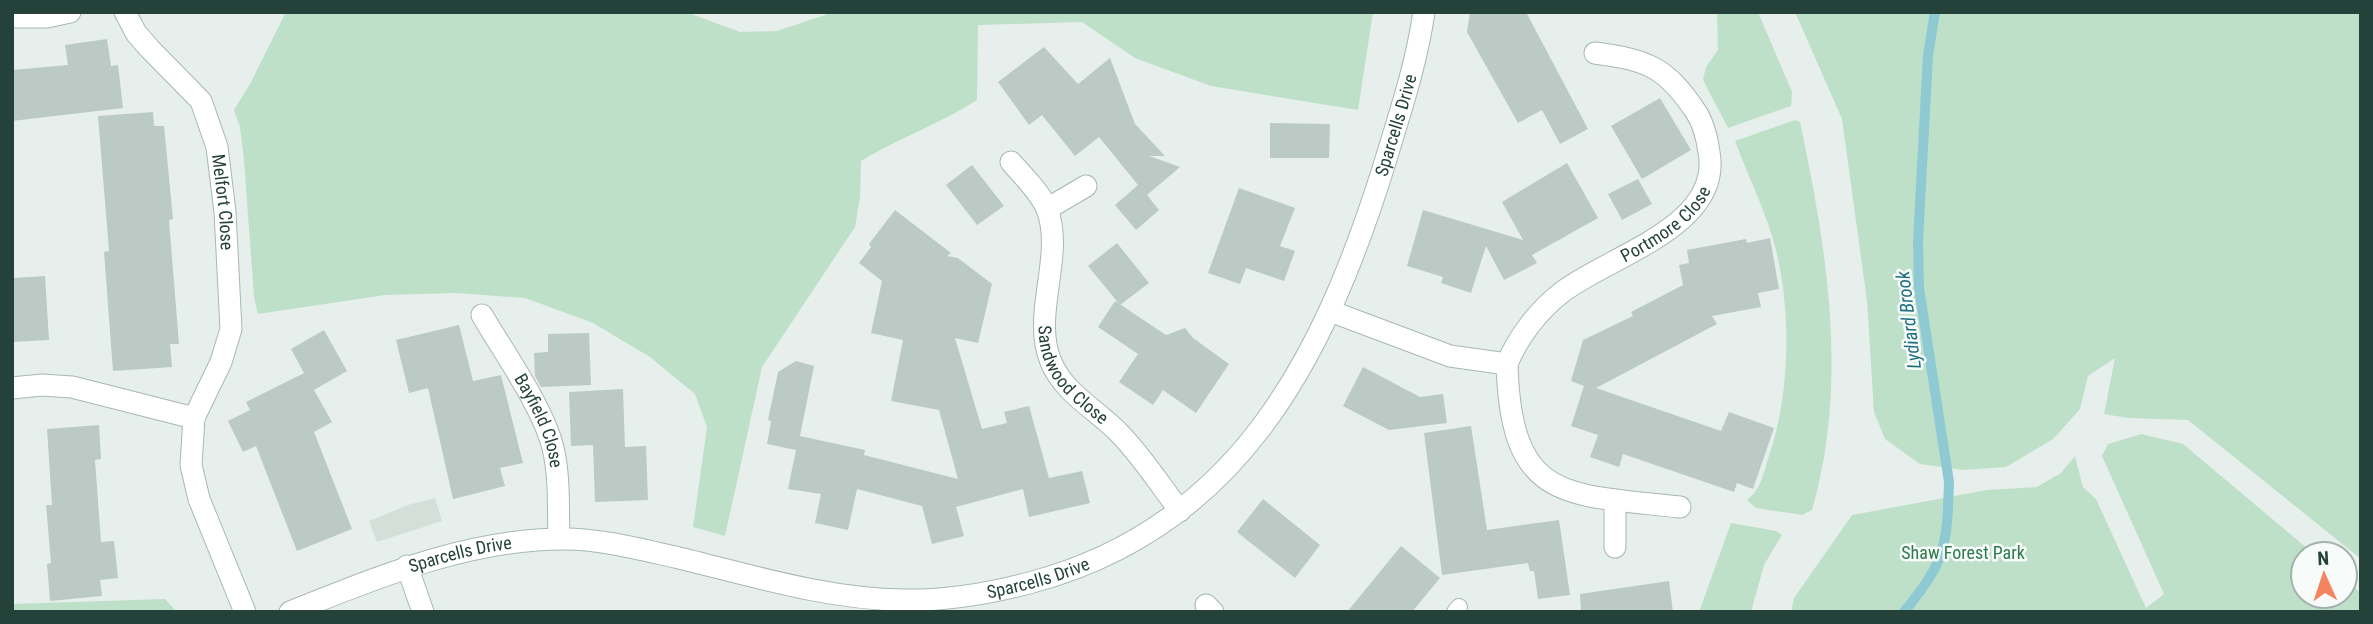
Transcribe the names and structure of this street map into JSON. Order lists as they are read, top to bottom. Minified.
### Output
{"streets":{"street":["Sparcells Drive","Melfort Close","Portmore Close","Sandwood Close","Bayfield Close"]},"crossings":[["Sparcells Drive","Sandwood Close"],["Sparcells Drive","Bayfield Close"]],"water":["Lydiard Brook"],"parks":["Shaw Forest Park"],"north":"top"}
